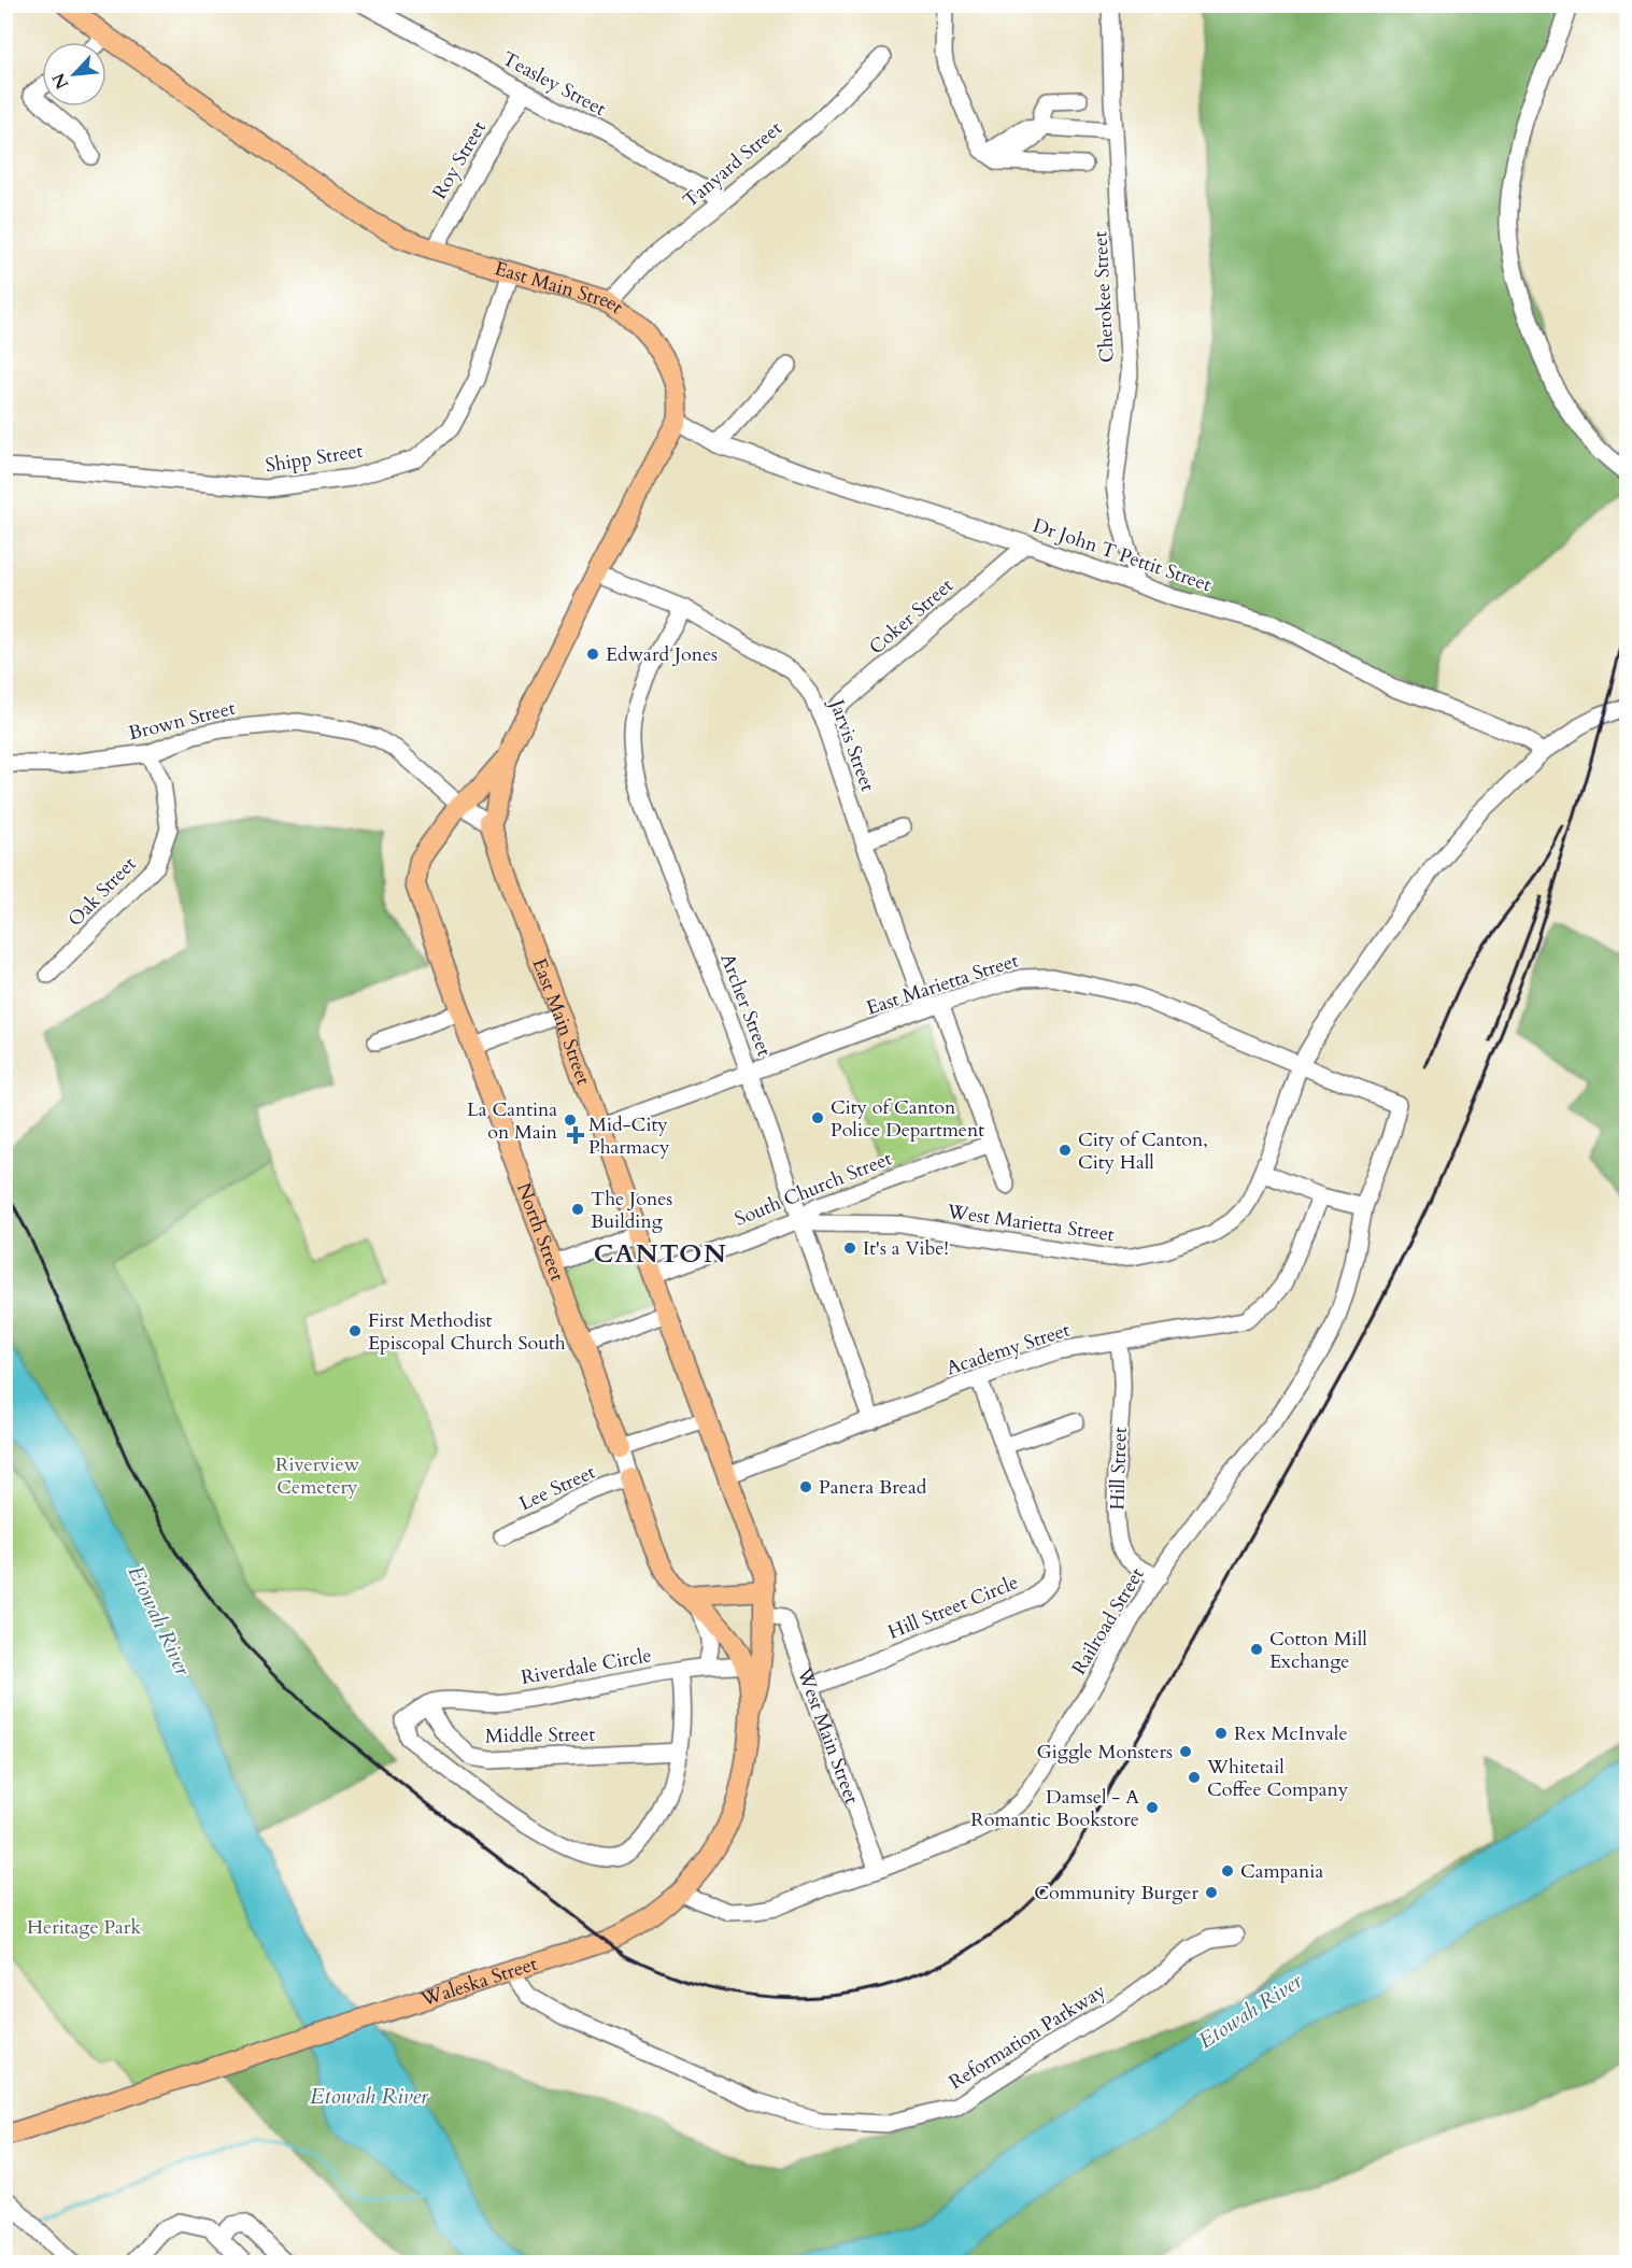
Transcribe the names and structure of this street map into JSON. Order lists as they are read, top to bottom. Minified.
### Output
{"streets":{"main road":["East Main Street","North Street","Waleska Street"],"street":["Teasley Street","Roy Street","Tanyard Street","Cherokee Street","Shipp Street","Dr John T Pettit Street","Coker Street","Brown Street","Jarvis Street","Oak Street","East Marietta Street","Archer Street","South Church Street","West Marietta Street","Academy Street","Hill Street","Lee Street","Hill Street Circle","Railroad Street","Riverdale Circle","West Main Street","Middle Street","Reformation Parkway"]},"crossings":[["Teasley Street","Roy Street"],["Teasley Street","Tanyard Street"],["Roy Street","East Main Street"],["Tanyard Street","East Main Street"],["East Main Street","Shipp Street"],["East Main Street","Dr John T Pettit Street"],["East Main Street","Brown Street"],["East Main Street","Jarvis Street"],["East Main Street","East Marietta Street"],["East Main Street","South Church Street"],["East Main Street","North Street"],["East Main Street","Academy Street"],["Cherokee Street","Dr John T Pettit Street"],["Dr John T Pettit Street","Coker Street"],["Dr John T Pettit Street","West Marietta Street"],["Coker Street","Jarvis Street"],["Brown Street","Oak Street"],["Brown Street","North Street"],["Jarvis Street","East Marietta Street"],["Jarvis Street","Archer Street"],["Jarvis Street","South Church Street"],["East Marietta Street","Archer Street"],["East Marietta Street","West Marietta Street"],["East Marietta Street","Railroad Street"],["Archer Street","South Church Street"],["Archer Street","West Marietta Street"],["Archer Street","Academy Street"],["South Church Street","West Marietta Street"],["West Marietta Street","Railroad Street"],["North Street","Lee Street"],["North Street","Waleska Street"],["Academy Street","Hill Street"],["Academy Street","Hill Street Circle"],["Hill Street","Railroad Street"],["Hill Street Circle","West Main Street"],["Railroad Street","West Main Street"],["Railroad Street","Waleska Street"],["Riverdale Circle","Middle Street"],["Waleska Street","Reformation Parkway"]],"districts":["CANTON"],"water":["Etowah River"],"parks":["Riverview Cemetery","Heritage Park"],"places":{"other":["Edward Jones","City of Canton Police Department","La Cantina on Main","City of Canton, City Hall","The Jones Building","It's a Vibe!","First Methodist Episcopal Church South","Panera Bread","Cotton Mill Exchange","Rex McInvale","Giggle Monsters","Whitetail Coffee Company","Damsel - A Romantic Bookstore","Campania","Community Burger"],"health":["Mid-City Pharmacy"]},"north":"bottom left"}
